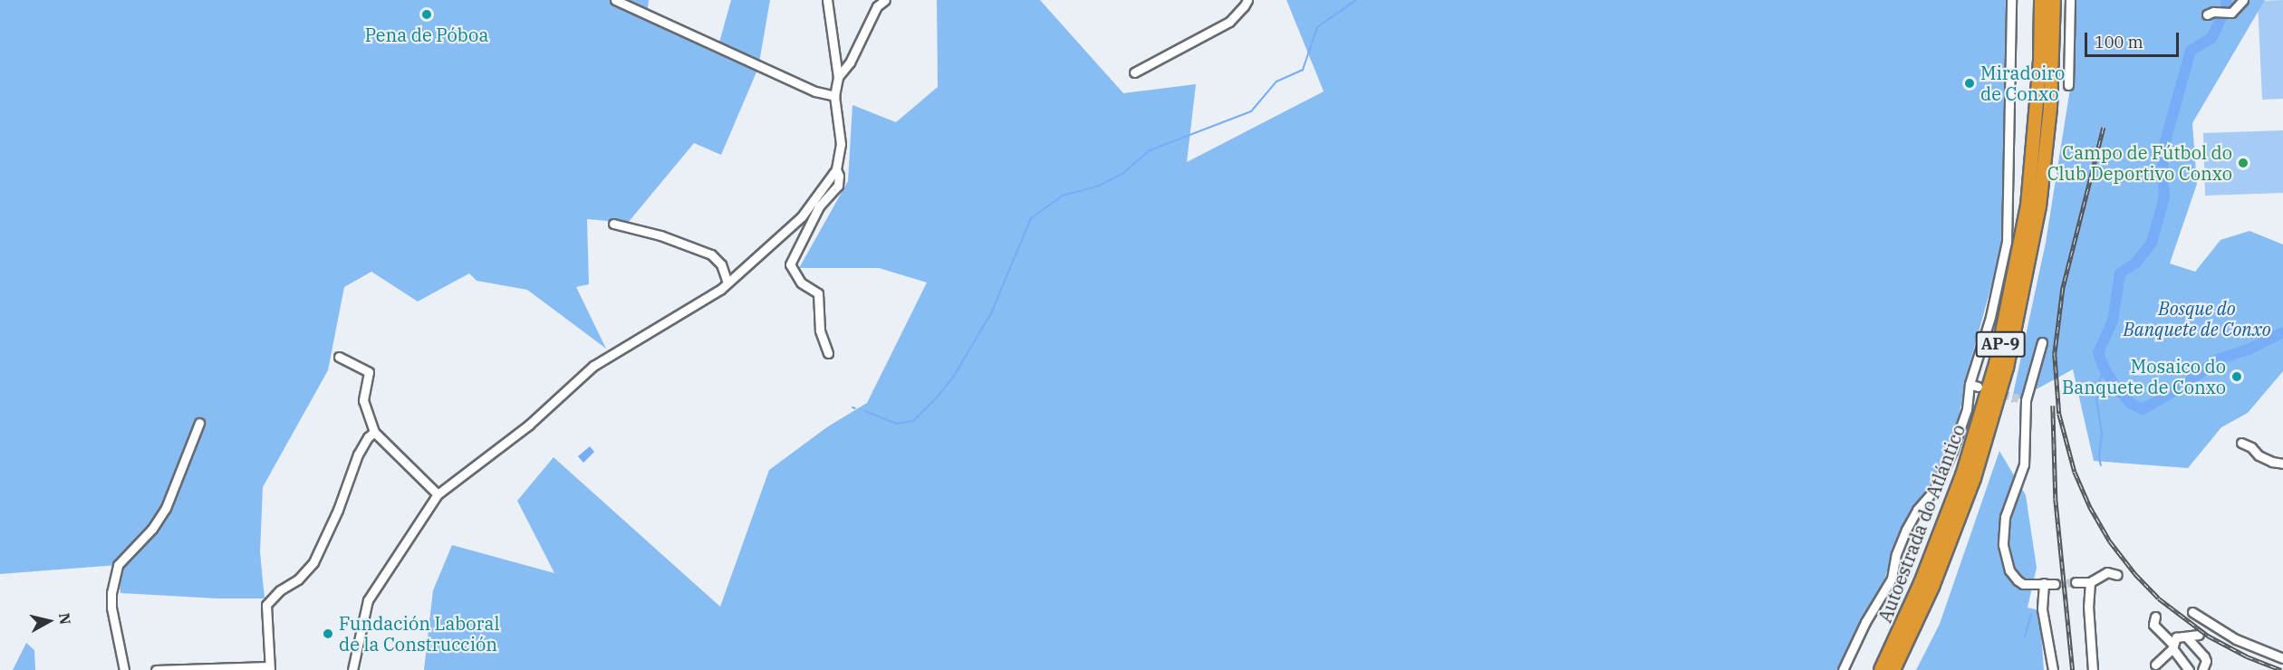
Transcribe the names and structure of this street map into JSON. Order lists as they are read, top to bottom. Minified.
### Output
{"streets":{"highway":["AP-9","Autoestrada do Atlántico"]},"parks":["Bosque do Banquete de Conxo"],"places":["Pena de Póboa","Miradoiro de Conxo","Campo de Fútbol do Club Deportivo Conxo","Mosaico do Banquete de Conxo","Fundación Laboral de la Construcción"],"scale_bar":"100 m","north":"right"}
